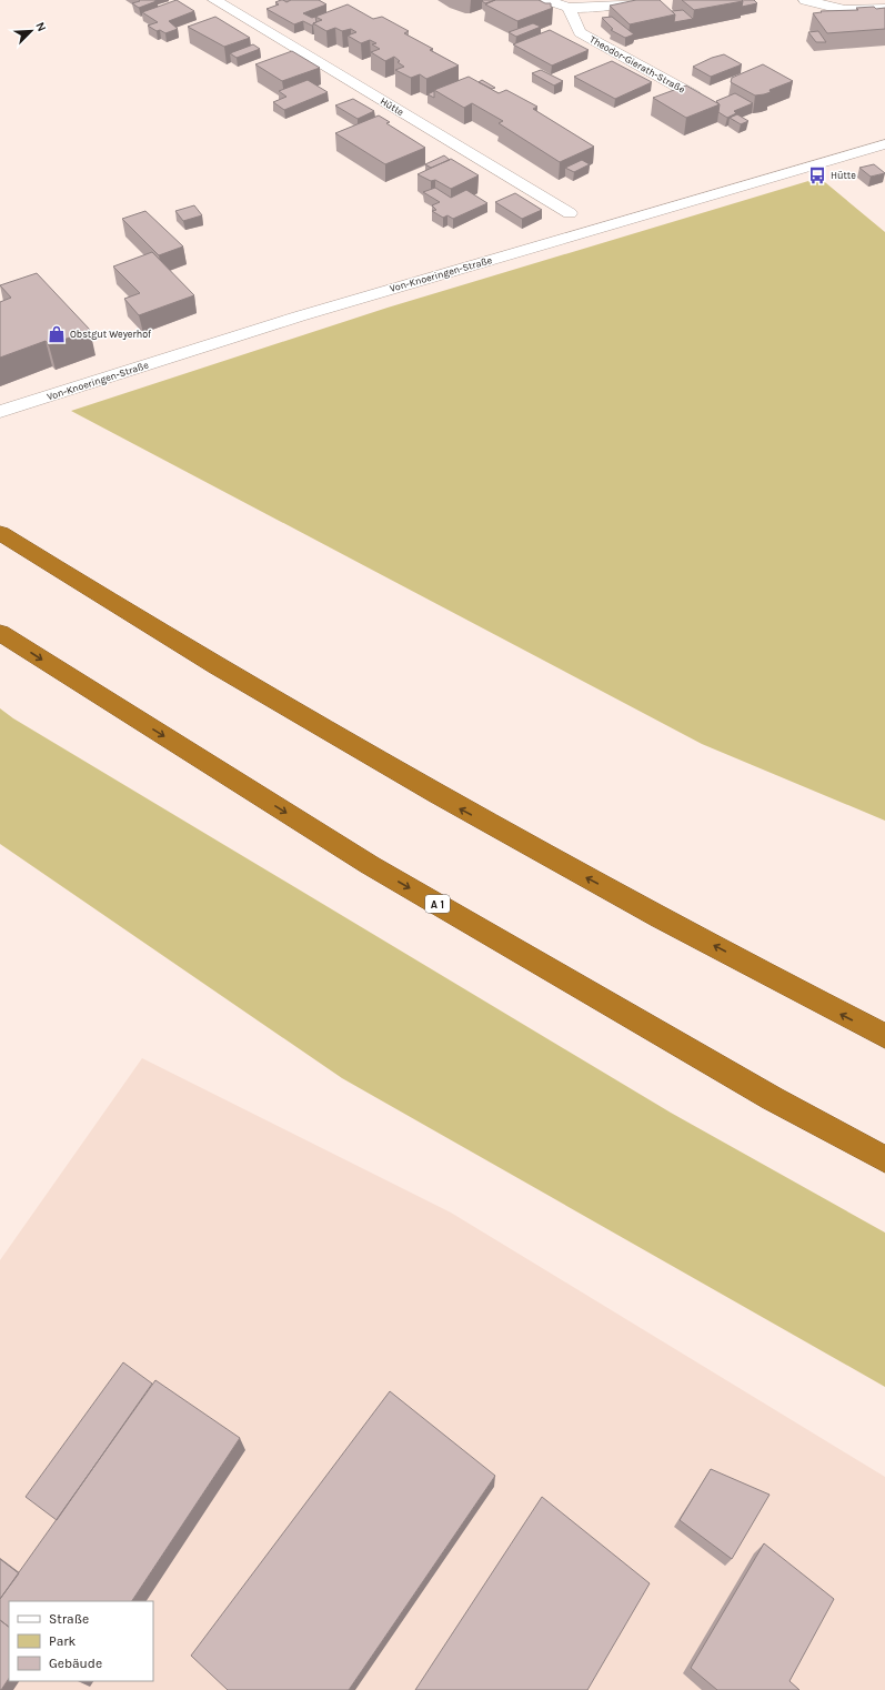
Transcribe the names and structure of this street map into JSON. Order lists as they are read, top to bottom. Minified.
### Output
{"streets":{"highway":["A 1"],"street":["Theodor-Gierath-Straße","Hütte","Von-Knoeringen-Straße"]},"places":{"bus stop":["Hütte"],"shop":["Obstgut Weyerhof"]},"legend":["Straße","Park","Gebäude"],"north":"top right"}
